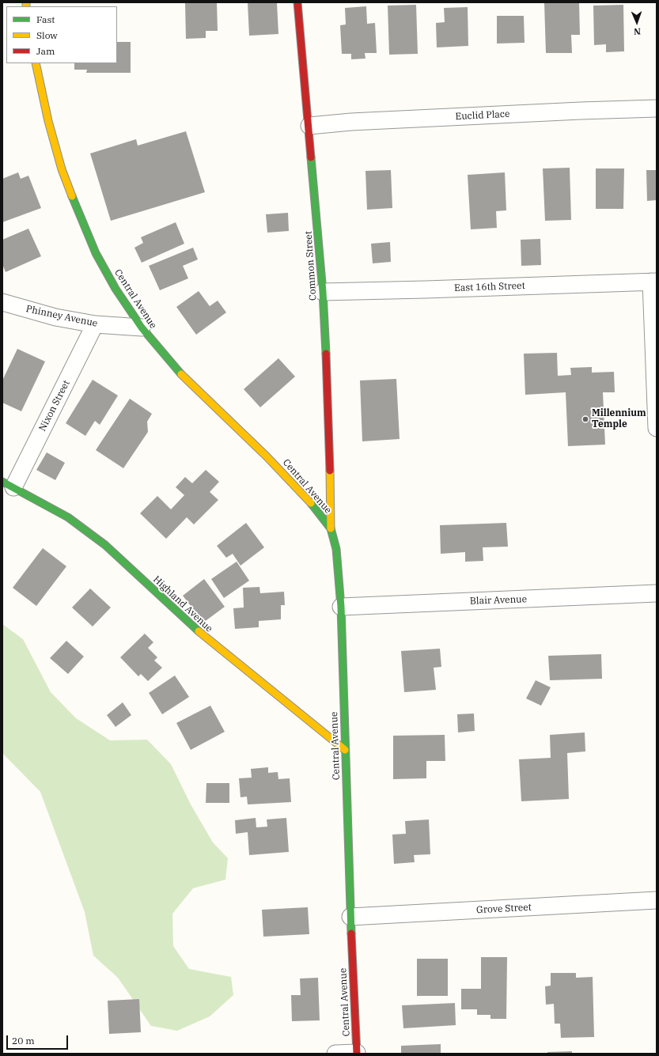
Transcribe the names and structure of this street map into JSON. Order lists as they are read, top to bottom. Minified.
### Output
{"streets":{"street":["Euclid Place","Common Street","East 16th Street","Central Avenue","Phinney Avenue","Nixon Street","Blair Avenue","Highland Avenue","Grove Street"]},"crossings":[["Euclid Place","Common Street"],["Common Street","East 16th Street"],["Common Street","Central Avenue"],["Central Avenue","Phinney Avenue"],["Central Avenue","Blair Avenue"],["Central Avenue","Highland Avenue"],["Central Avenue","Grove Street"],["Phinney Avenue","Nixon Street"],["Nixon Street","Highland Avenue"]],"places":["Millennium Temple"],"legend":["Fast","Slow","Jam"],"scale_bar":"20 m","north":"bottom"}
